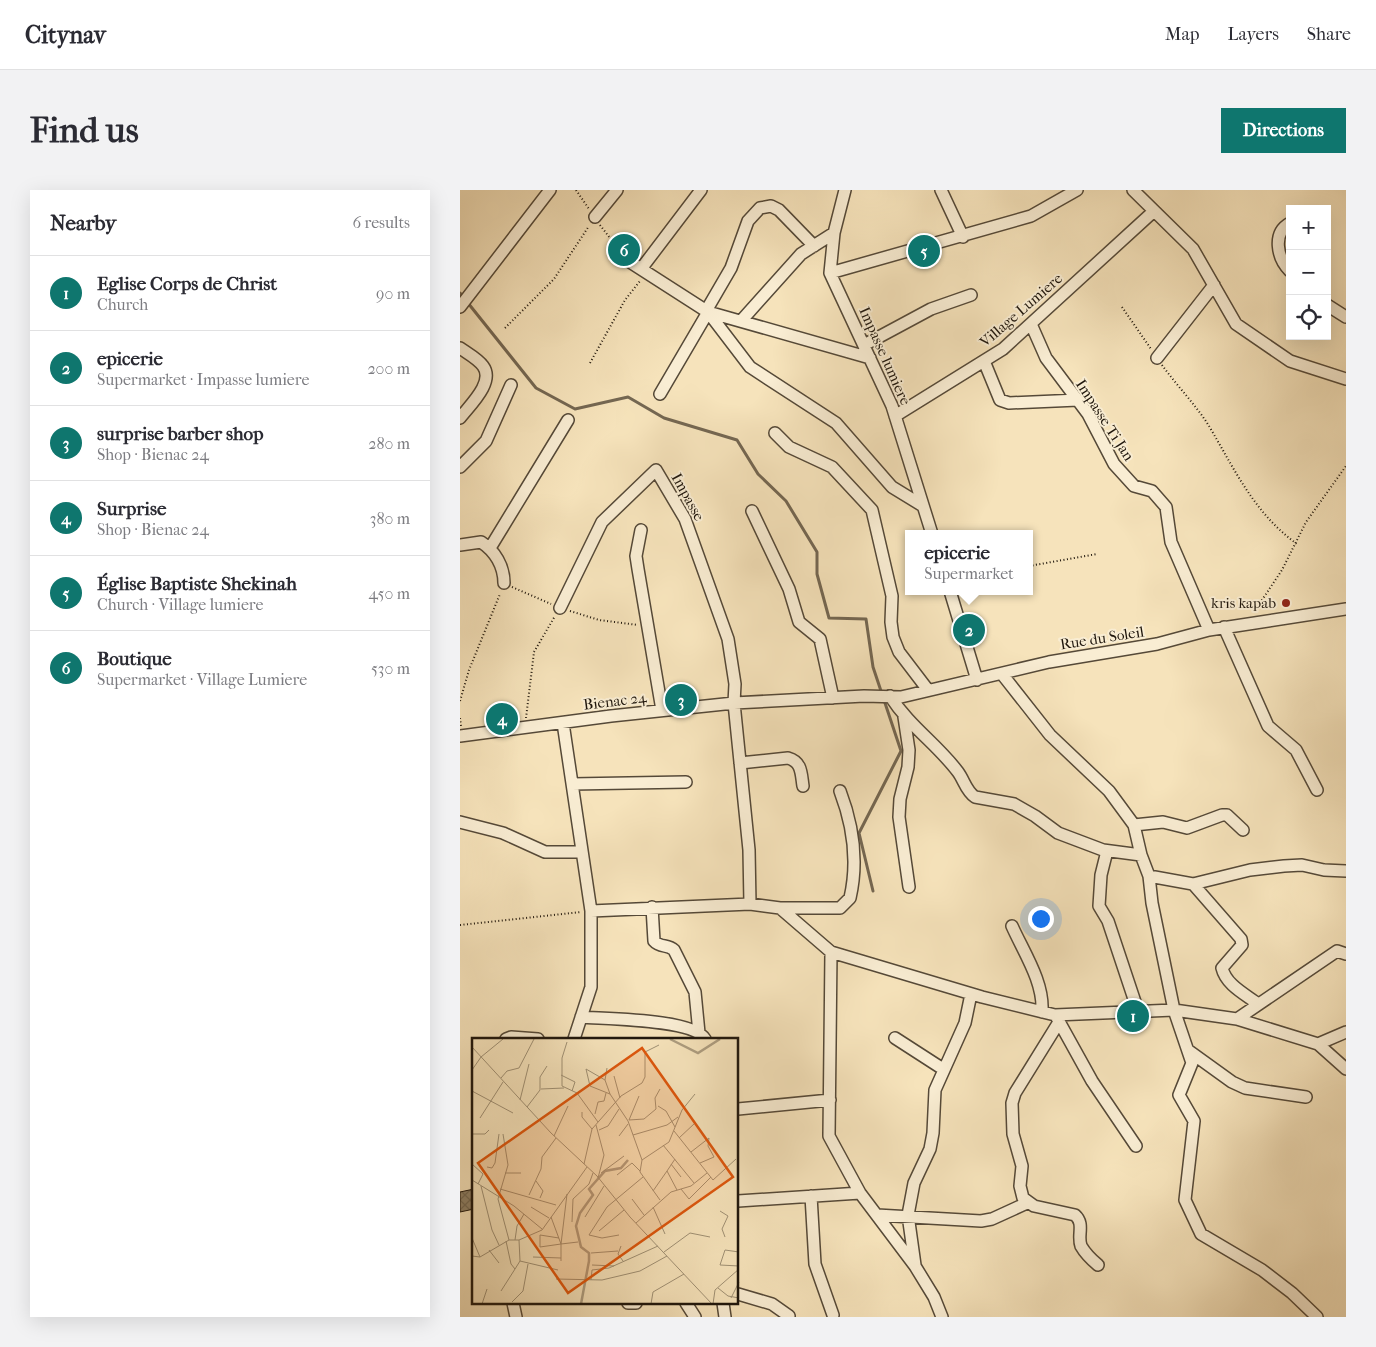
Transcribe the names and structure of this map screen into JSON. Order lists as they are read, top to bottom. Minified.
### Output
{"streets":{"street":["Village Lumiere","Impasse lumiere","Impasse Ti Jan","Impasse","Rue du Soleil","Bienac 24"]},"crossings":[["Village Lumiere","Impasse lumiere"],["Village Lumiere","Impasse Ti Jan"],["Impasse Ti Jan","Rue du Soleil"],["Impasse","Bienac 24"],["Rue du Soleil","Bienac 24"]],"places":["kris kapab"],"page":{"header":"Citynav","nav":["Map","Layers","Share"],"buttons":"Directions","title":"Find us","heading":["Nearby","6 results"],"map_buttons":["+","−"],"pins":["6","5","2","3","4","1"],"list":[{"mark":"1","name":"Eglise Corps de Christ","note":"Church","value":"90 m"},{"mark":"2","name":"epicerie","note":"Supermarket · Impasse lumiere","value":"200 m"},{"mark":"3","name":"surprise barber shop","note":"Shop · Bienac 24","value":"280 m"},{"mark":"4","name":"Surprise","note":"Shop · Bienac 24","value":"380 m"},{"mark":"5","name":"Église Baptiste Shekinah","note":"Church · Village lumiere","value":"450 m"},{"mark":"6","name":"Boutique","note":"Supermarket · Village Lumiere","value":"530 m"}],"popup":["epicerie","Supermarket"]}}
